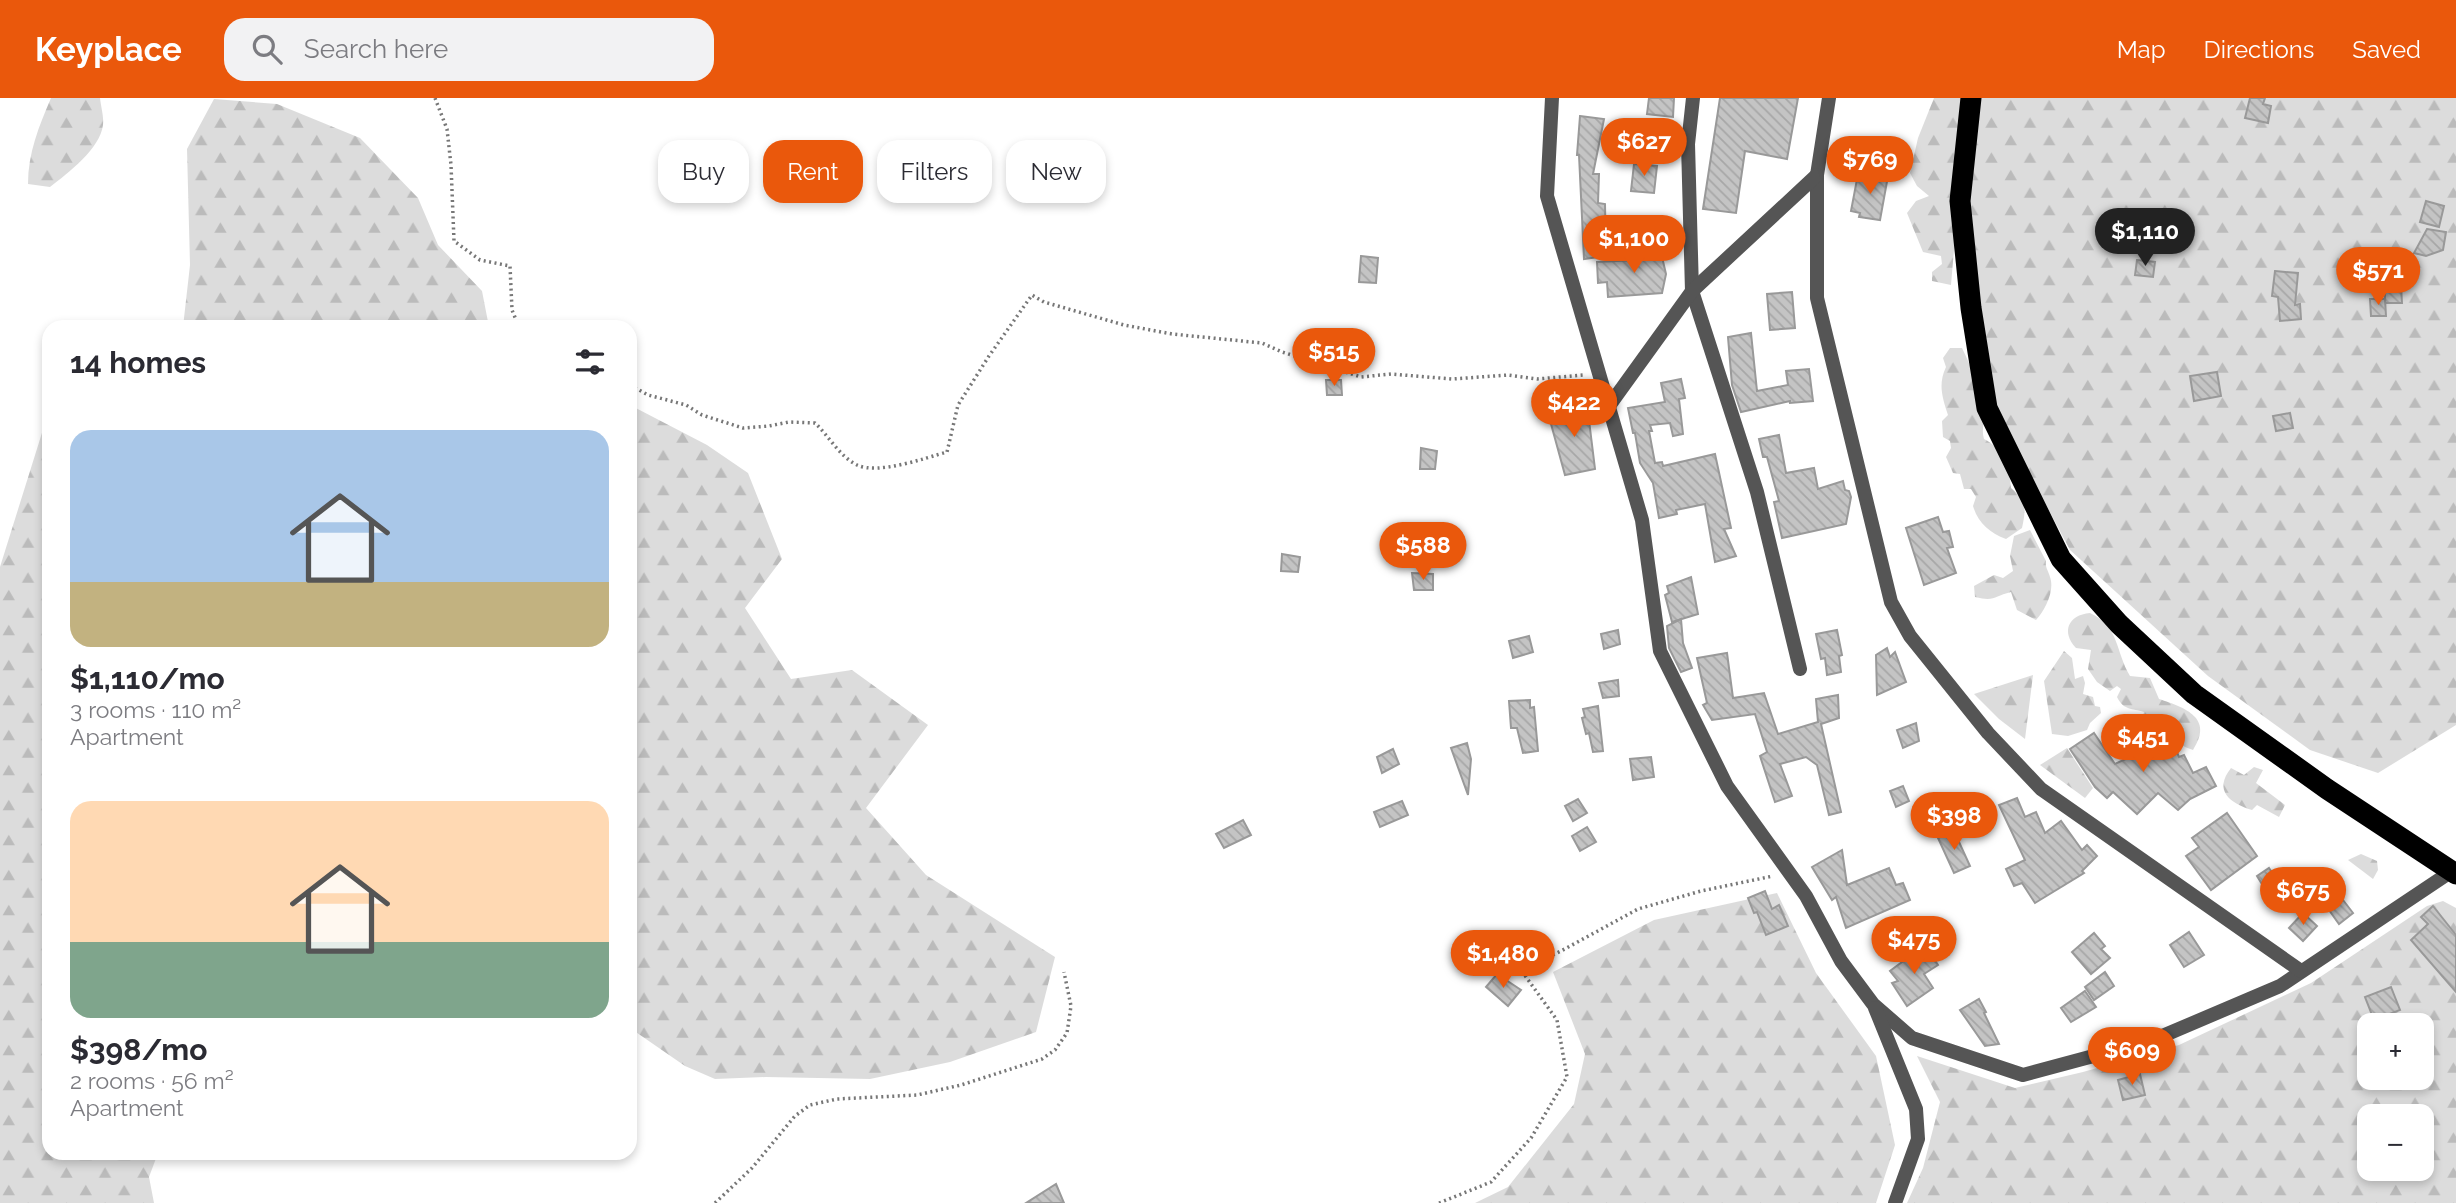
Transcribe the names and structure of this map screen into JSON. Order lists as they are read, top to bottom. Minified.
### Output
{"page":{"header":"Keyplace","search":"Search here","nav":["Map","Directions","Saved"],"price":["$627","$769","$1,110","$1,100","$571","$515","$422","$588","$451","$398","$675","$475","$1,480","$609"],"chip":["Buy","Rent","Filters","New"],"heading":"14 homes","list":[{"name":"$1,110/mo","note":"3 rooms · 110 m² · Apartment"},{"name":"$398/mo","note":"2 rooms · 56 m² · Apartment"}],"map_buttons":["+","−"]}}
